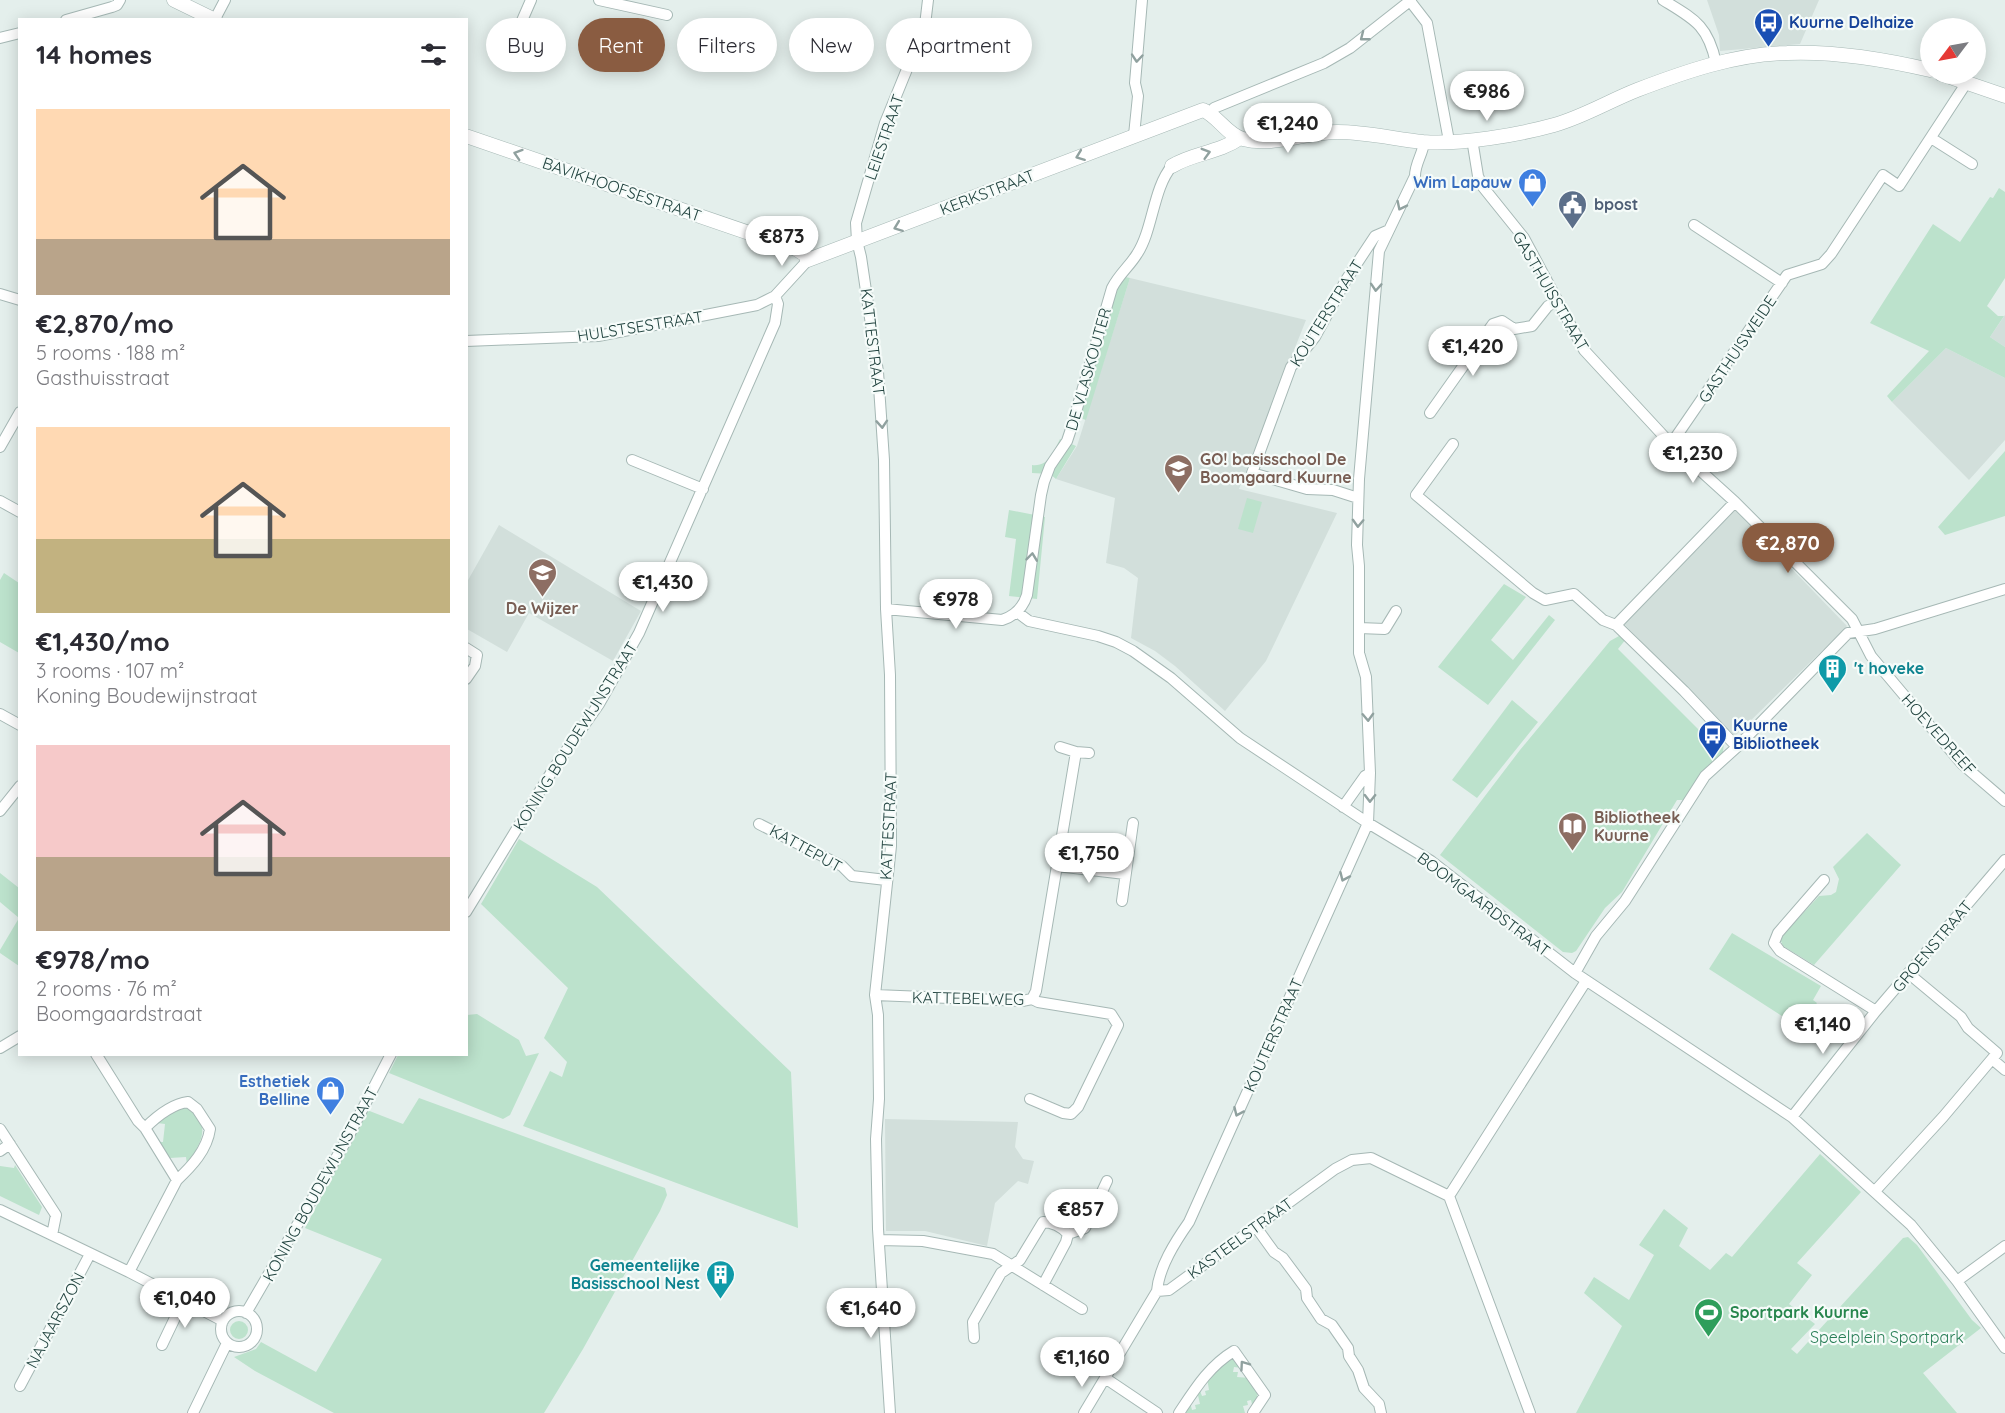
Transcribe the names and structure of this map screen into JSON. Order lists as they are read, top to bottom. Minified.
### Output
{"streets":{"street":["LEIESTRAAT","BAVIKHOOFSESTRAAT","KERKSTRAAT","GASTHUISSTRAAT","KOUTERSTRAAT","HULSTSESTRAAT","KATTESTRAAT","GASTHUISWEIDE","DE VLASKOUTER","HOEVEDREEF","KONING BOUDEWIJNSTRAAT","KATTEPUT","BOOMGAARDSTRAAT","GROENSTRAAT","KATTEBELWEG","KASTEELSTRAAT","NAJAARSZON"]},"crossings":[["LEIESTRAAT","KERKSTRAAT"],["LEIESTRAAT","KATTESTRAAT"],["BAVIKHOOFSESTRAAT","KERKSTRAAT"],["KERKSTRAAT","HULSTSESTRAAT"],["KERKSTRAAT","KATTESTRAAT"],["KERKSTRAAT","KONING BOUDEWIJNSTRAAT"],["GASTHUISSTRAAT","GASTHUISWEIDE"],["GASTHUISSTRAAT","HOEVEDREEF"],["KOUTERSTRAAT","BOOMGAARDSTRAAT"],["KOUTERSTRAAT","KASTEELSTRAAT"],["HULSTSESTRAAT","KONING BOUDEWIJNSTRAAT"],["KATTESTRAAT","KATTEPUT"],["KATTESTRAAT","KATTEBELWEG"],["DE VLASKOUTER","BOOMGAARDSTRAAT"],["BOOMGAARDSTRAAT","GROENSTRAAT"]],"one_way":["BAVIKHOOFSESTRAAT","KERKSTRAAT","KOUTERSTRAAT","DE VLASKOUTER"],"parks":["Speelplein Sportpark"],"places":{"bus stop":["Kuurne Delhaize","Kuurne Bibliotheek"],"shop":["Wim Lapauw","Esthetiek Belline"],"public building":["bpost"],"school or university":["GO! basisschool De Boomgaard Kuurne","De Wijzer"],"building":["'t hoveke","Gemeentelijke Basisschool Nest"],"library":["Bibliotheek Kuurne"],"sports":["Sportpark Kuurne"]},"north":"bottom left","page":{"chip":["Buy","Rent","Filters","New","Apartment"],"heading":"14 homes","price":["€986","€1,240","€873","€1,420","€1,230","€2,870","€1,430","€978","€1,750","€1,140","€857","€1,040","€1,640","€1,160"],"list":[{"name":"€2,870/mo","note":"5 rooms · 188 m² · Gasthuisstraat"},{"name":"€1,430/mo","note":"3 rooms · 107 m² · Koning Boudewijnstraat"},{"name":"€978/mo","note":"2 rooms · 76 m² · Boomgaardstraat"}]}}
